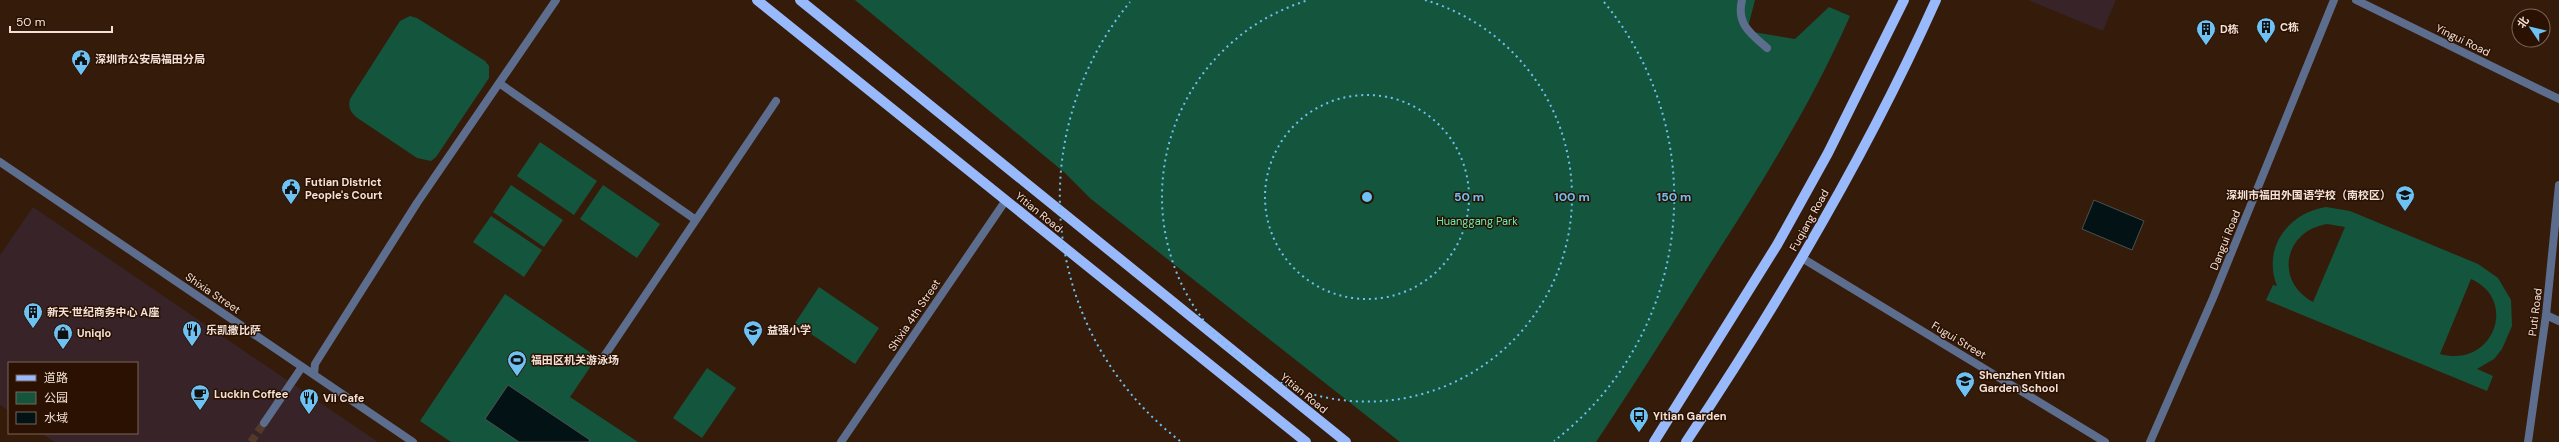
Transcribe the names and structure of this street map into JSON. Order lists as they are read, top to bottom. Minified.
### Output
{"streets":{"main road":["Yitian Road","Fuqiang Road"],"street":["Yingui Road","Dangui Road","Shixia Street","Puti Road","Shixia 4th Street","Fugui Street"]},"crossings":[["Yitian Road","Shixia 4th Street"],["Fuqiang Road","Fugui Street"]],"parks":["Huanggang Park"],"places":{"building":["C栋","D栋","新天·世纪商务中心 A座"],"public building":["深圳市公安局福田分局","Futian District People's Court"],"school or university":["深圳市福田外国语学校（南校区）","益强小学","Shenzhen Yitian Garden School"],"restaurant":["乐凯撒比萨","Vii Cafe"],"shop":["Uniqlo"],"sports":["福田区机关游泳场"],"cafe":["Luckin Coffee"],"bus stop":["Yitian Garden"]},"legend":["道路","公园","水域"],"scale_bar":"50 m","north":"top left","rings":["50 m","100 m","150 m"]}
